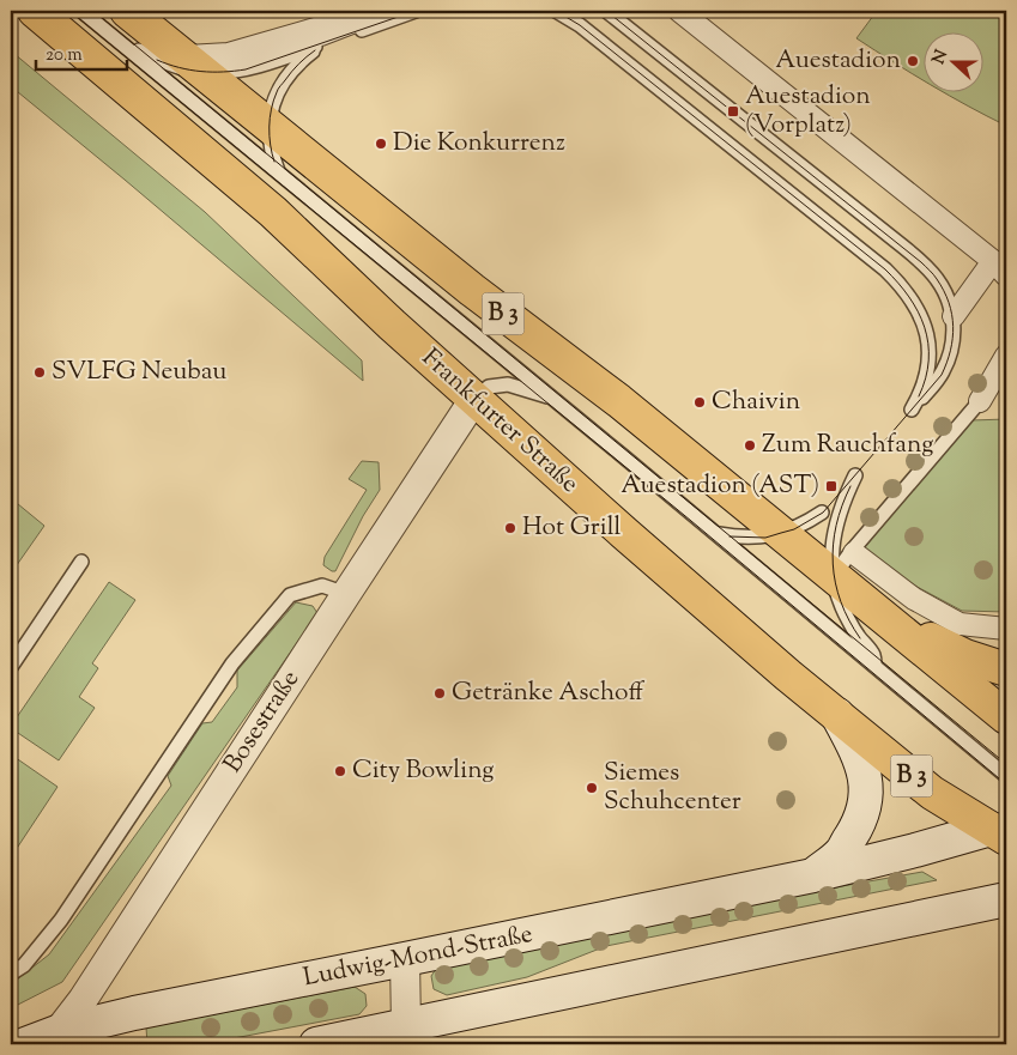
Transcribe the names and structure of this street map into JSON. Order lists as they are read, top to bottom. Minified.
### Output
{"streets":{"main road":["B 3","Frankfurter Straße","Ludwig-Mond-Straße"],"street":["Bosestraße"]},"crossings":[["Frankfurter Straße","Bosestraße"],["Frankfurter Straße","Ludwig-Mond-Straße"],["Bosestraße","Ludwig-Mond-Straße"]],"places":{"other":["Auestadion","Die Konkurrenz","SVLFG Neubau","Chaivin","Zum Rauchfang","Hot Grill","Getränke Aschoff","City Bowling","Siemes Schuhcenter"],"transit":["Auestadion (Vorplatz)","Auestadion (AST)"]},"scale_bar":"20 m","north":"left"}
